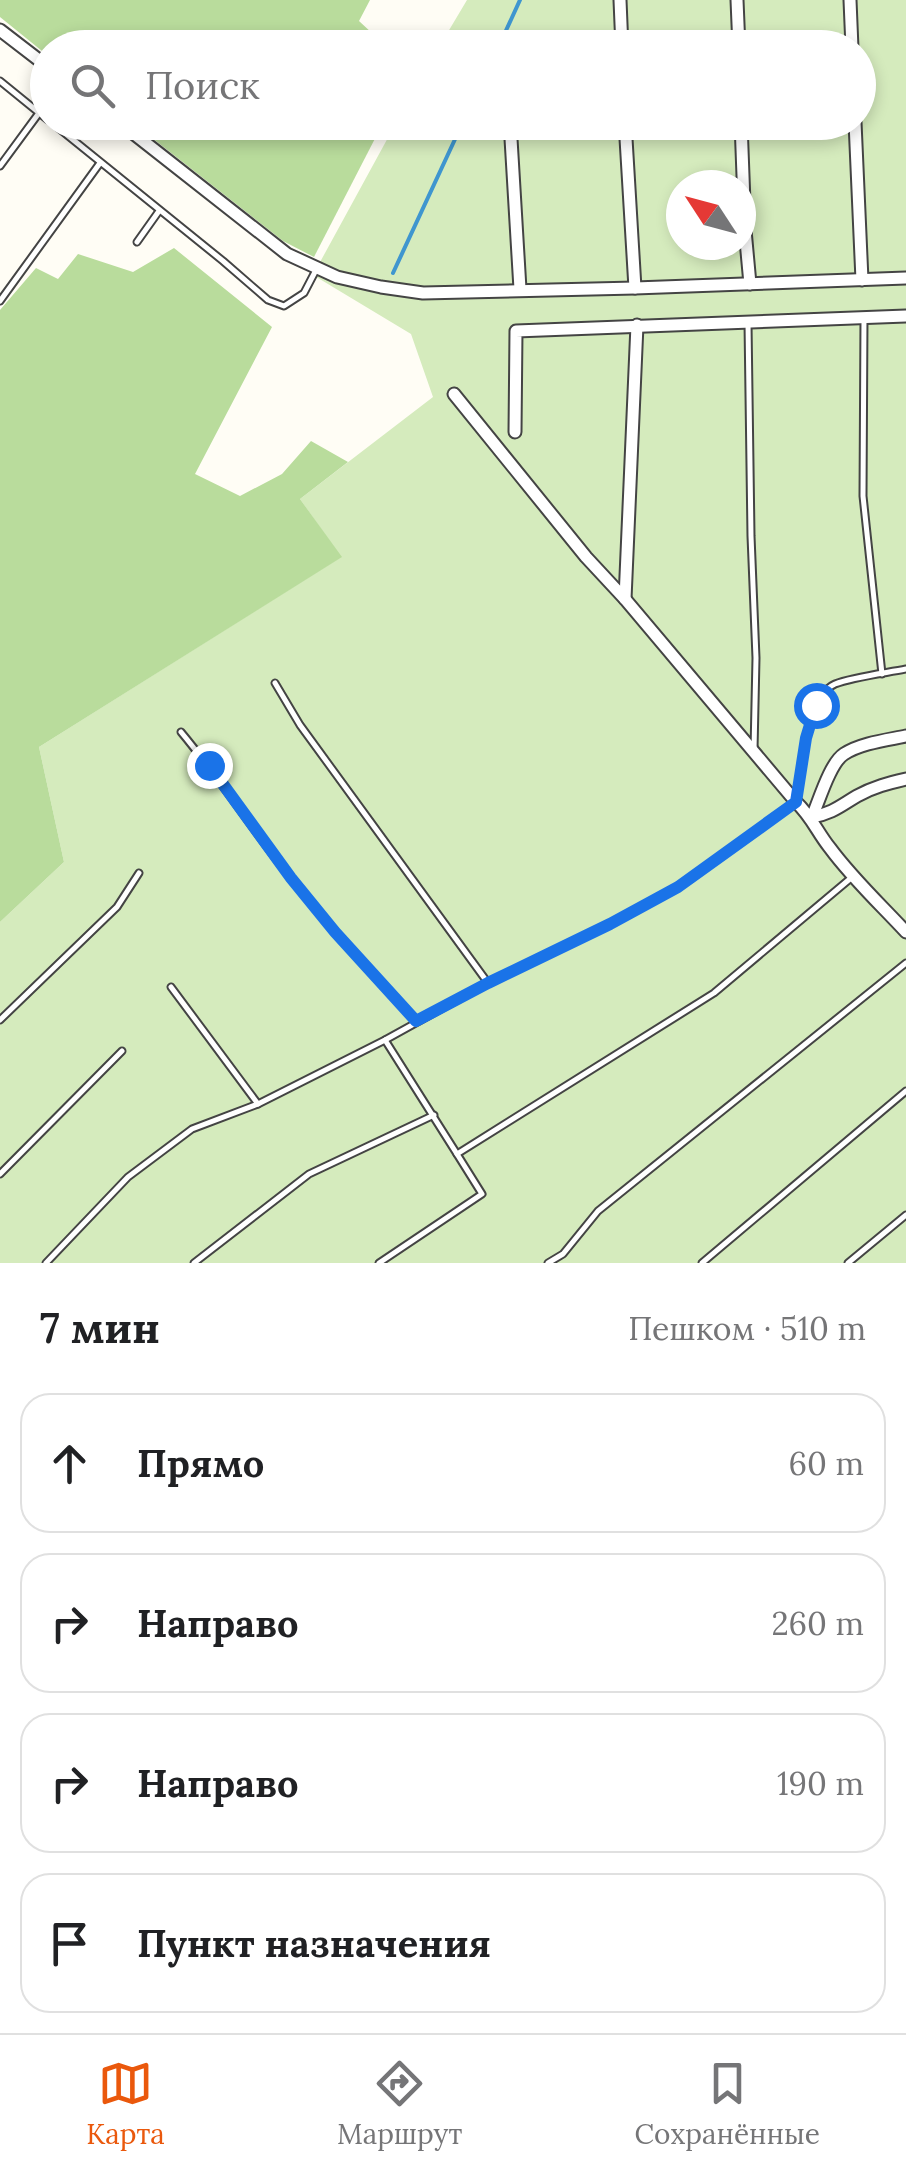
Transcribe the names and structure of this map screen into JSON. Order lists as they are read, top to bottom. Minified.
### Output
{"north":"top left","page":{"search":"Поиск","heading":["7 мин","Пешком · 510 m"],"list":[["Прямо","60 m"],["Направо","260 m"],["Направо","190 m"],"Пункт назначения"],"nav":["Карта","Маршрут","Сохранённые"]}}
